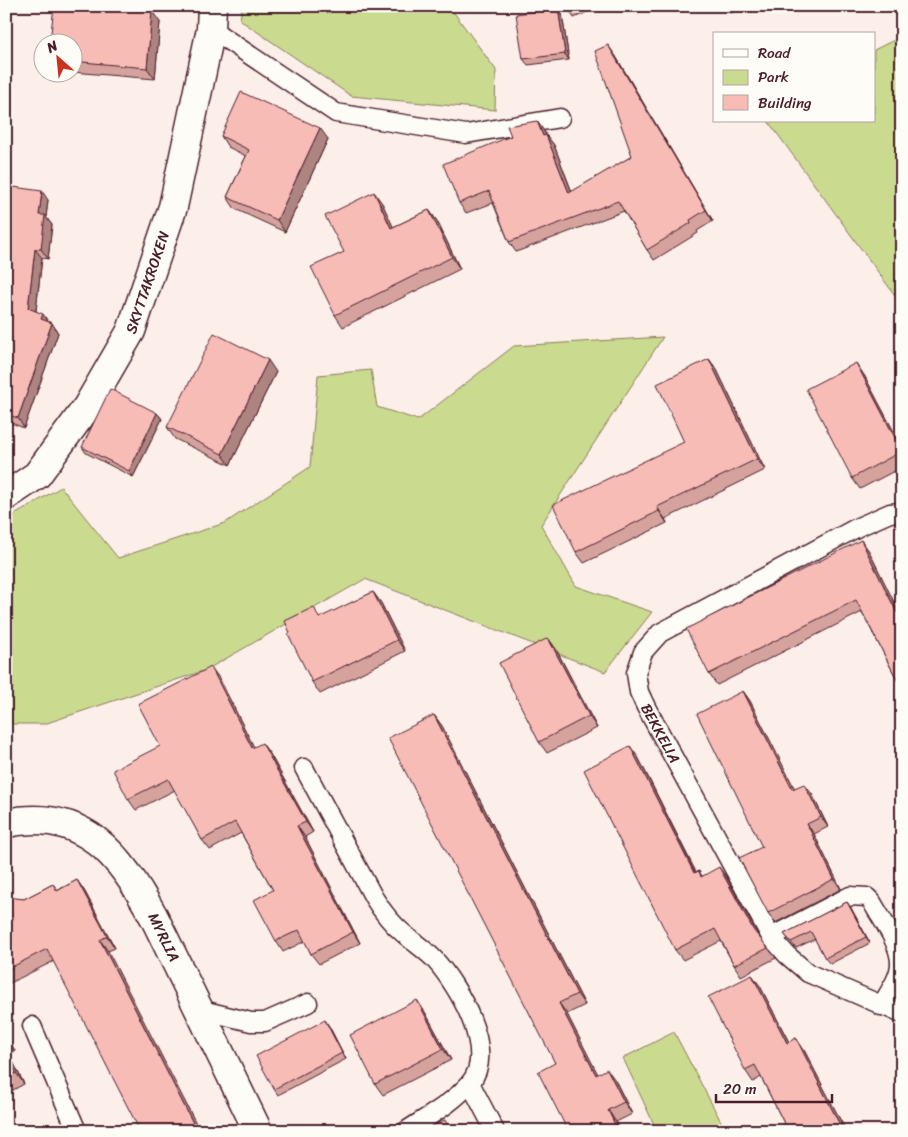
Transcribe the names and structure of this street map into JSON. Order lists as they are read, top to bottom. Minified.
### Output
{"streets":{"street":["SKYTTAKROKEN","MYRLIA"],"lane":["BEKKELIA"]},"legend":["Road","Park","Building"],"scale_bar":"20 m","north":"top left"}
